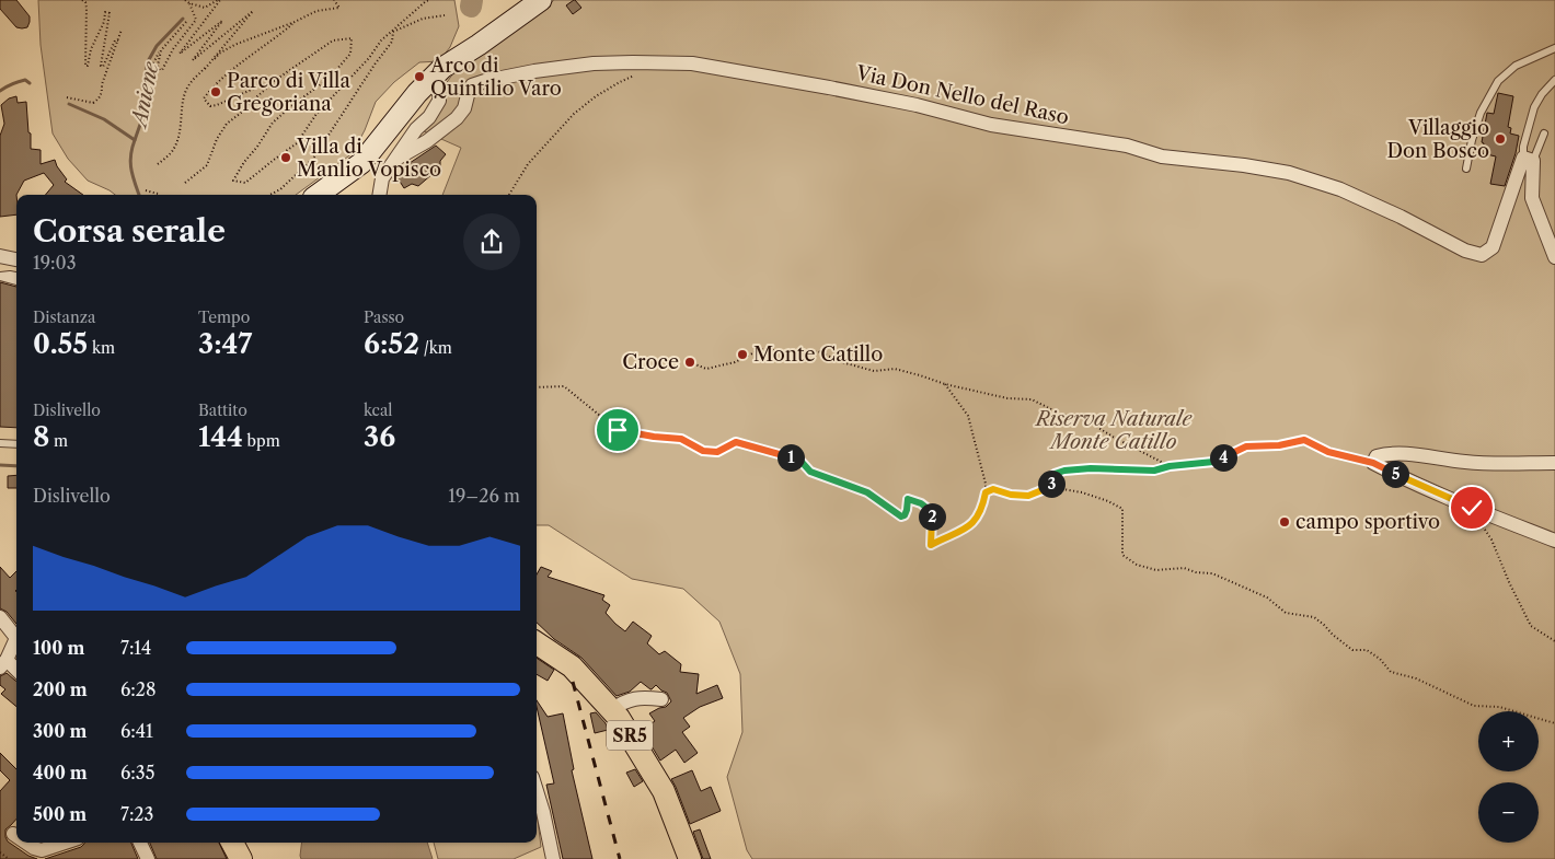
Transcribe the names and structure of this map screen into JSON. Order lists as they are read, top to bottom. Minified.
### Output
{"streets":{"main road":["SR5"],"street":["Via Don Nello del Raso"]},"water":["Aniene"],"parks":["Riserva Naturale Monte Catillo"],"places":["Arco di Quintilio Varo","Parco di Villa Gregoriana","Villaggio Don Bosco","Villa di Manlio Vopisco","Monte Catillo","Croce","campo sportivo"],"page":{"heading":["Corsa serale","19:03"],"stats":[["Distanza","0.55 km"],["Tempo","3:47"],["Passo","6:52 /km"],["Dislivello","8 m"],["Battito","144 bpm"],["kcal","36"]],"pins":["1","4","5","3","2"],"chart":["Dislivello","19–26 m"],"list":[{"name":"100 m","note":"7:14"},{"name":"200 m","note":"6:28"},{"name":"300 m","note":"6:41"},{"name":"400 m","note":"6:35"},{"name":"500 m","note":"7:23"}],"map_buttons":["+","−"]}}
